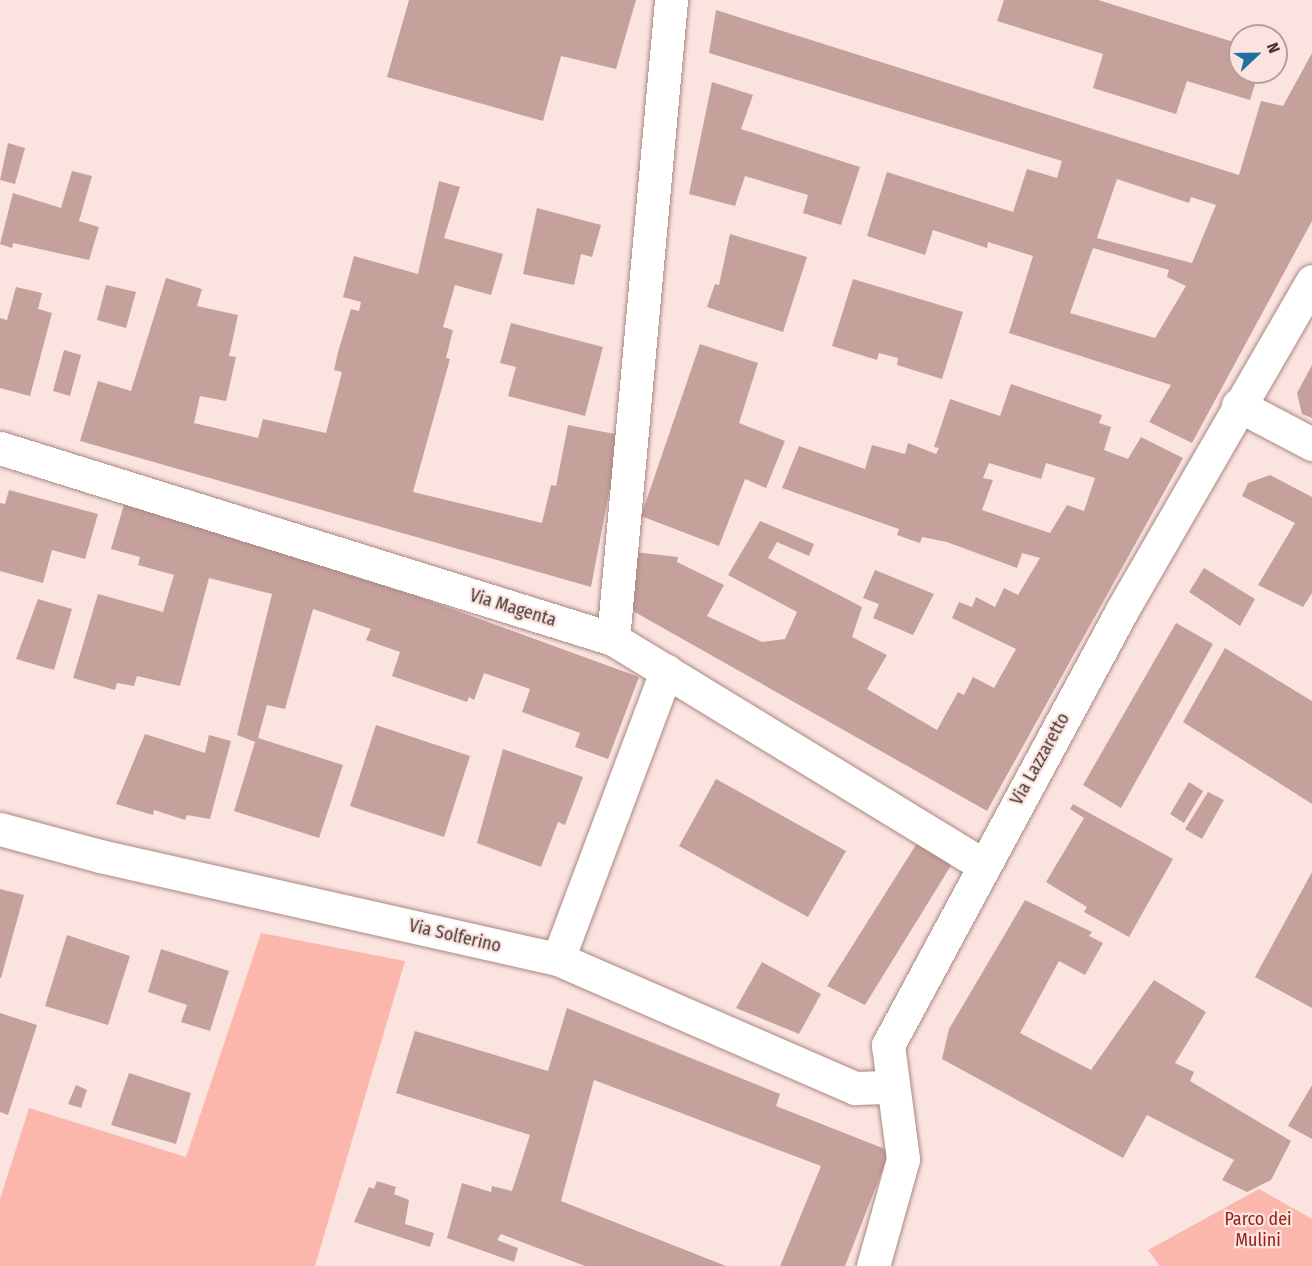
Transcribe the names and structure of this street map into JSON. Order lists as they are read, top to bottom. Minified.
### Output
{"streets":{"street":["Via Magenta","Via Lazzaretto","Via Solferino"]},"crossings":[["Via Magenta","Via Lazzaretto"],["Via Lazzaretto","Via Solferino"]],"parks":["Parco dei Mulini"],"north":"right"}
